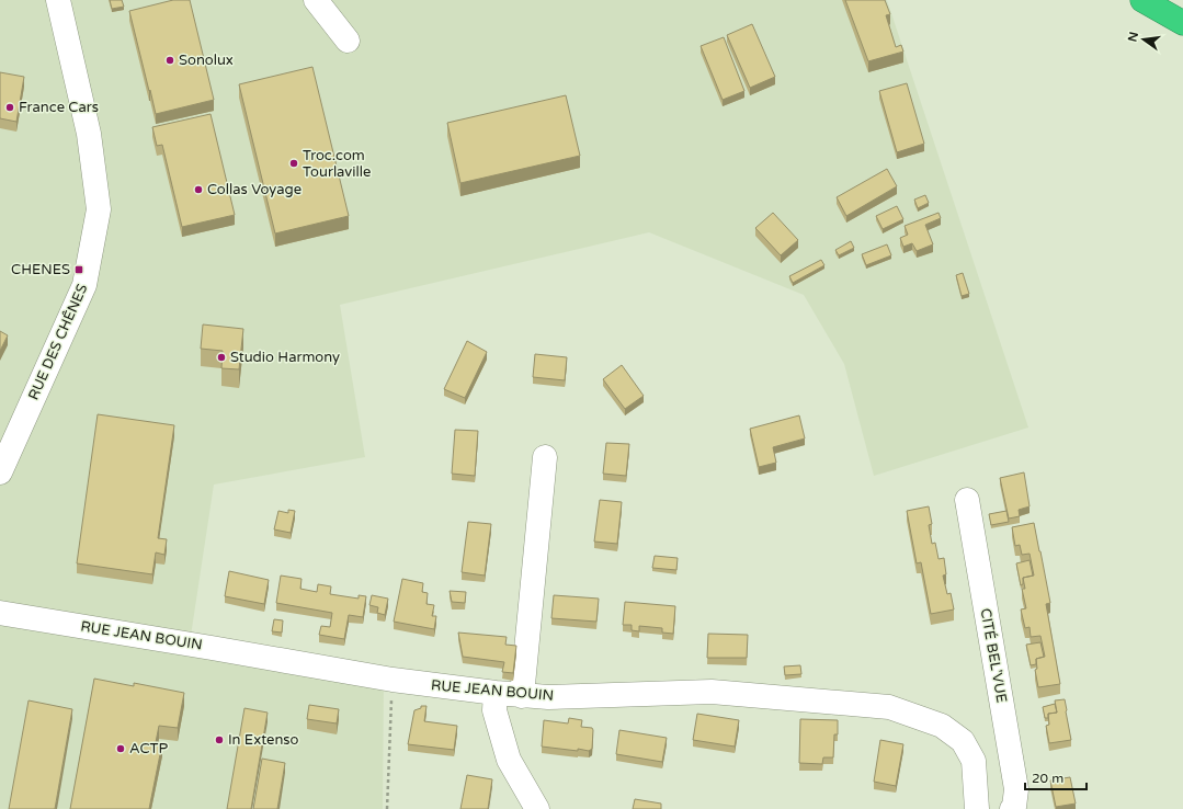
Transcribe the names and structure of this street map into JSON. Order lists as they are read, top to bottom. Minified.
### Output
{"streets":{"street":["RUE DES CHÊNES","RUE JEAN BOUIN","CITÉ BEL'VUE"]},"places":{"other":["Sonolux","France Cars","Troc.com Tourlaville","Collas Voyage","Studio Harmony","In Extenso","ACTP"],"transit":["CHENES"]},"scale_bar":"20 m","north":"left"}
